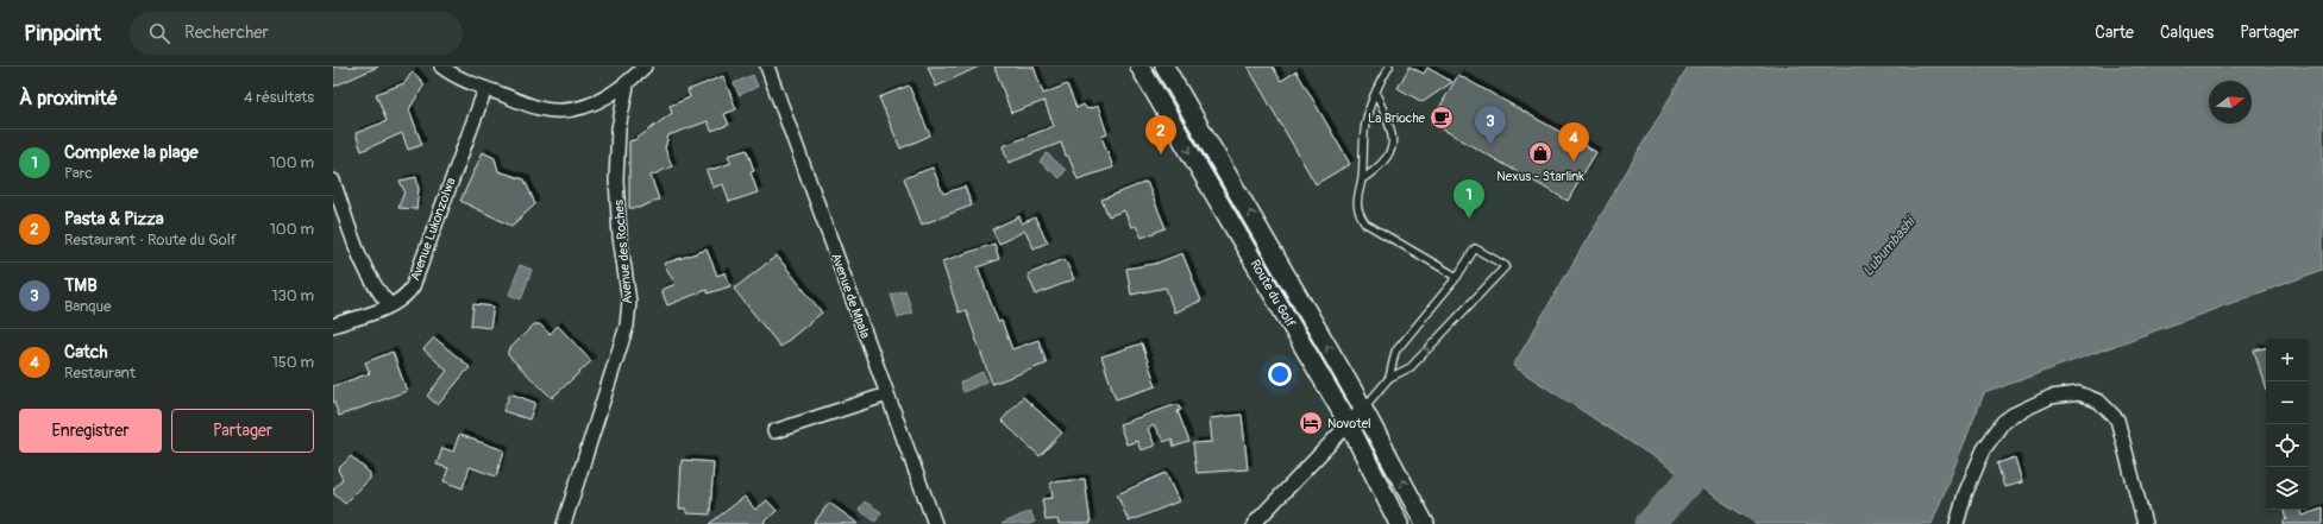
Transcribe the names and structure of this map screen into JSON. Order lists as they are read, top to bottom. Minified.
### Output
{"streets":{"main road":["Route du Golf"],"street":["Avenue Lukonzolwa","Avenue des Roches","Avenue de Mpala"]},"water":["Lubumbashi"],"places":{"cafe":["La Brioche"],"shop":["Nexus - Starlink"],"hotel":["Novotel"]},"north":"right","page":{"header":"Pinpoint","search":"Rechercher","nav":["Carte","Calques","Partager"],"heading":["À proximité","4 résultats"],"pins":["3","2","4","1"],"list":[{"mark":"1","name":"Complexe la plage","note":"Parc","value":"100 m"},{"mark":"2","name":"Pasta & Pizza","note":"Restaurant · Route du Golf","value":"100 m"},{"mark":"3","name":"TMB","note":"Banque","value":"130 m"},{"mark":"4","name":"Catch","note":"Restaurant","value":"150 m"}],"map_buttons":["+","−"],"buttons":["Enregistrer","Partager"]}}
